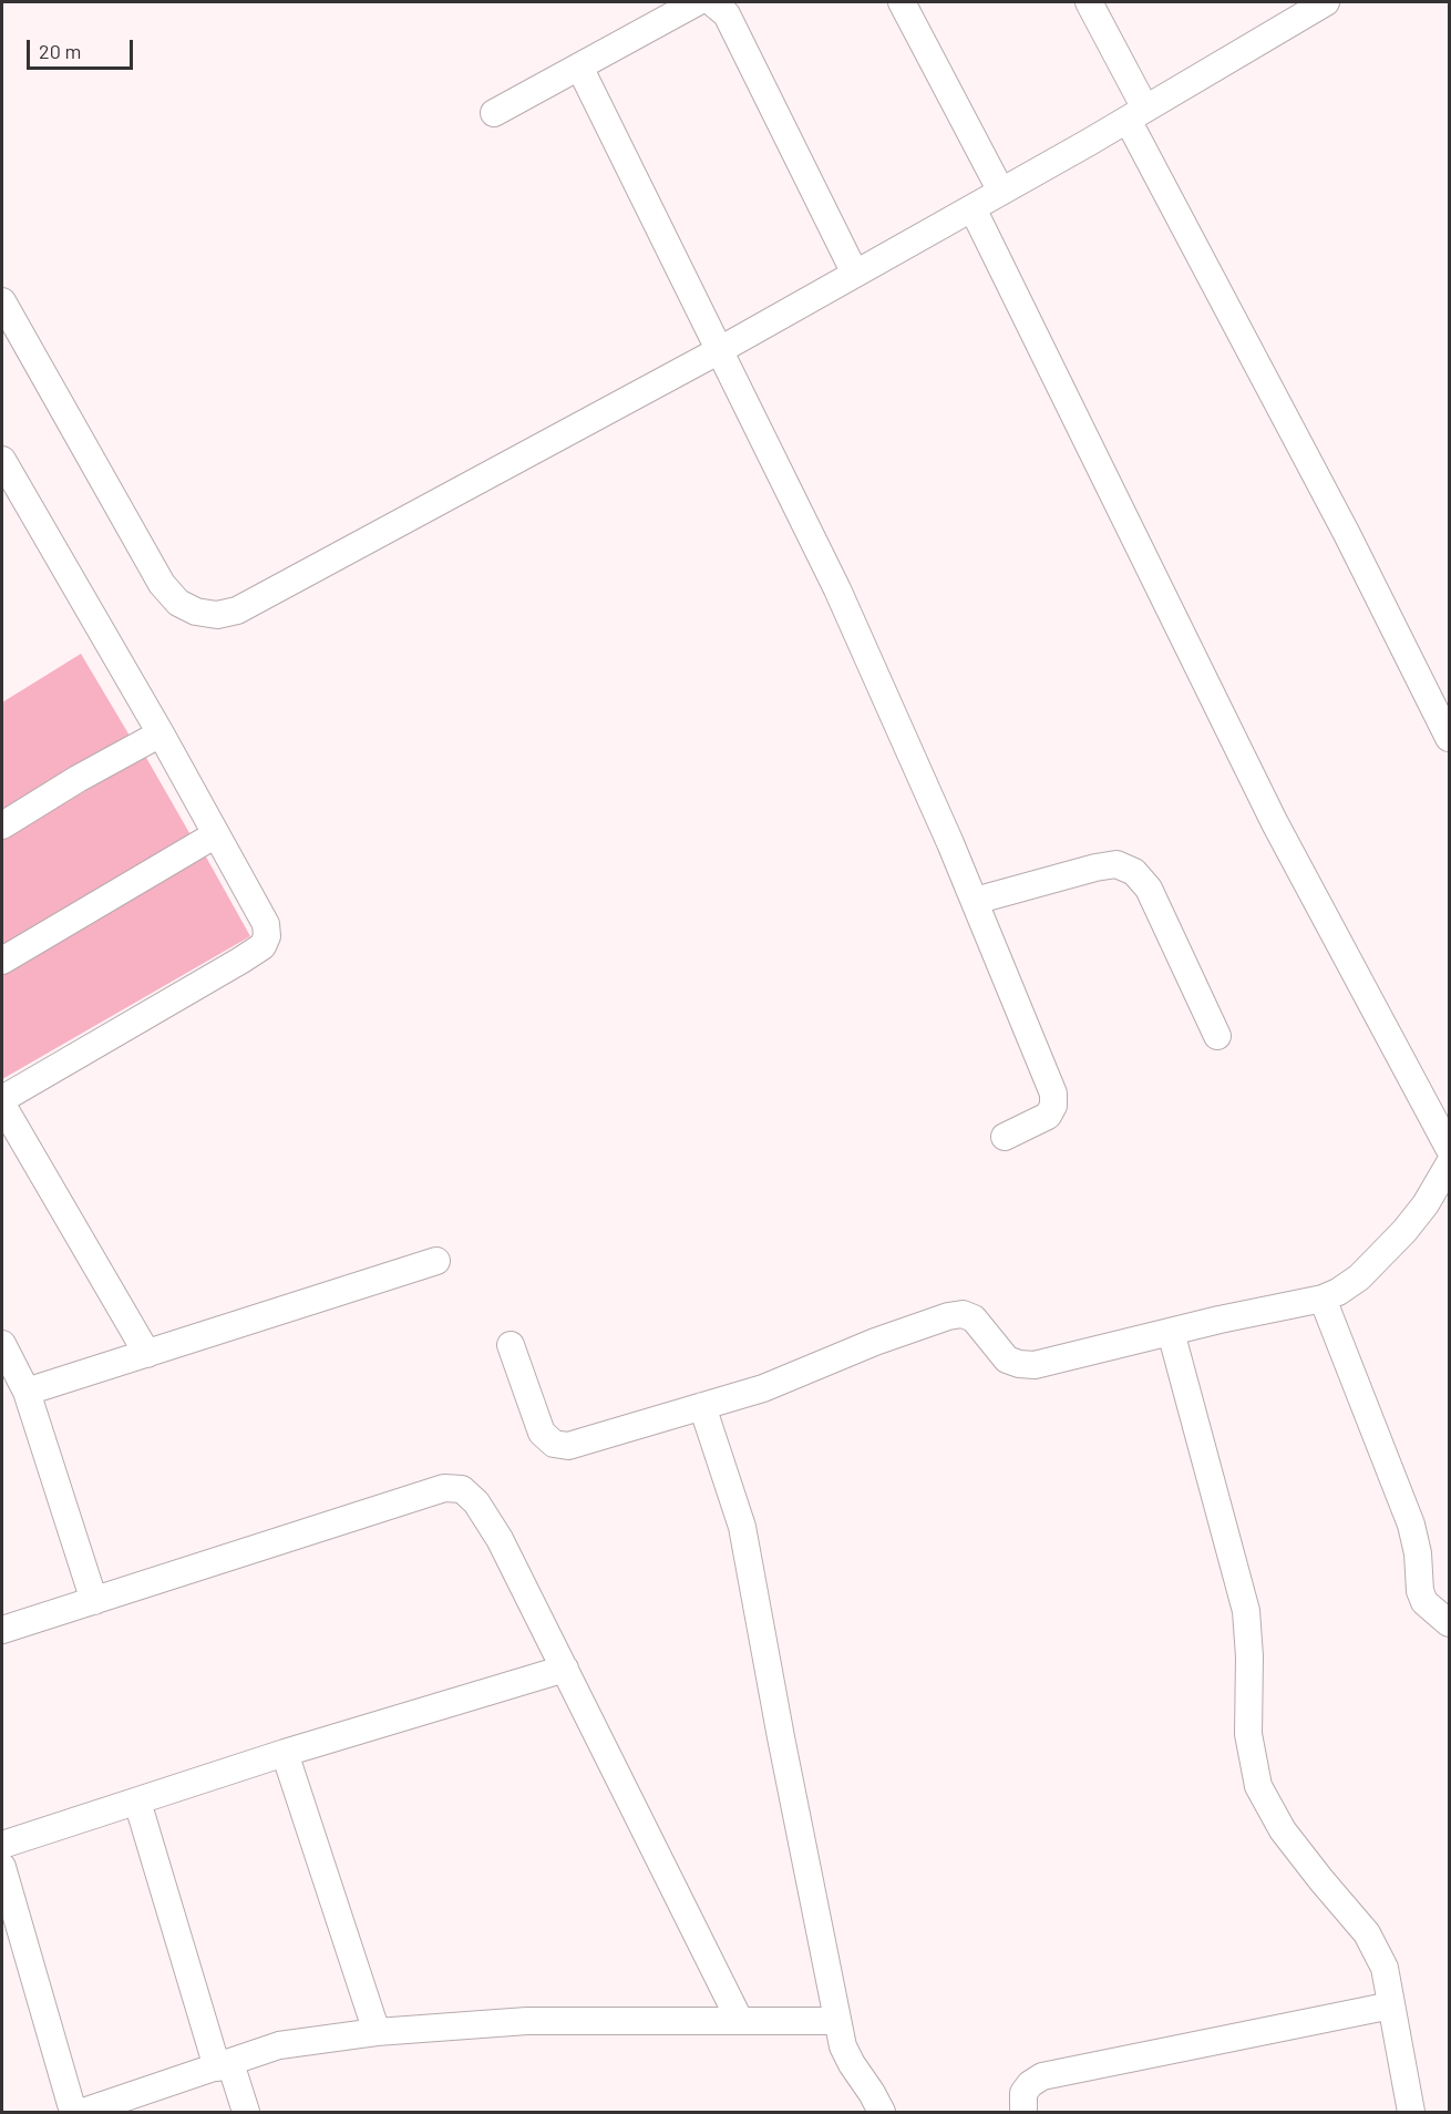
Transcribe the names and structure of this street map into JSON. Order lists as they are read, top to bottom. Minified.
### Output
{"scale_bar":"20 m"}
